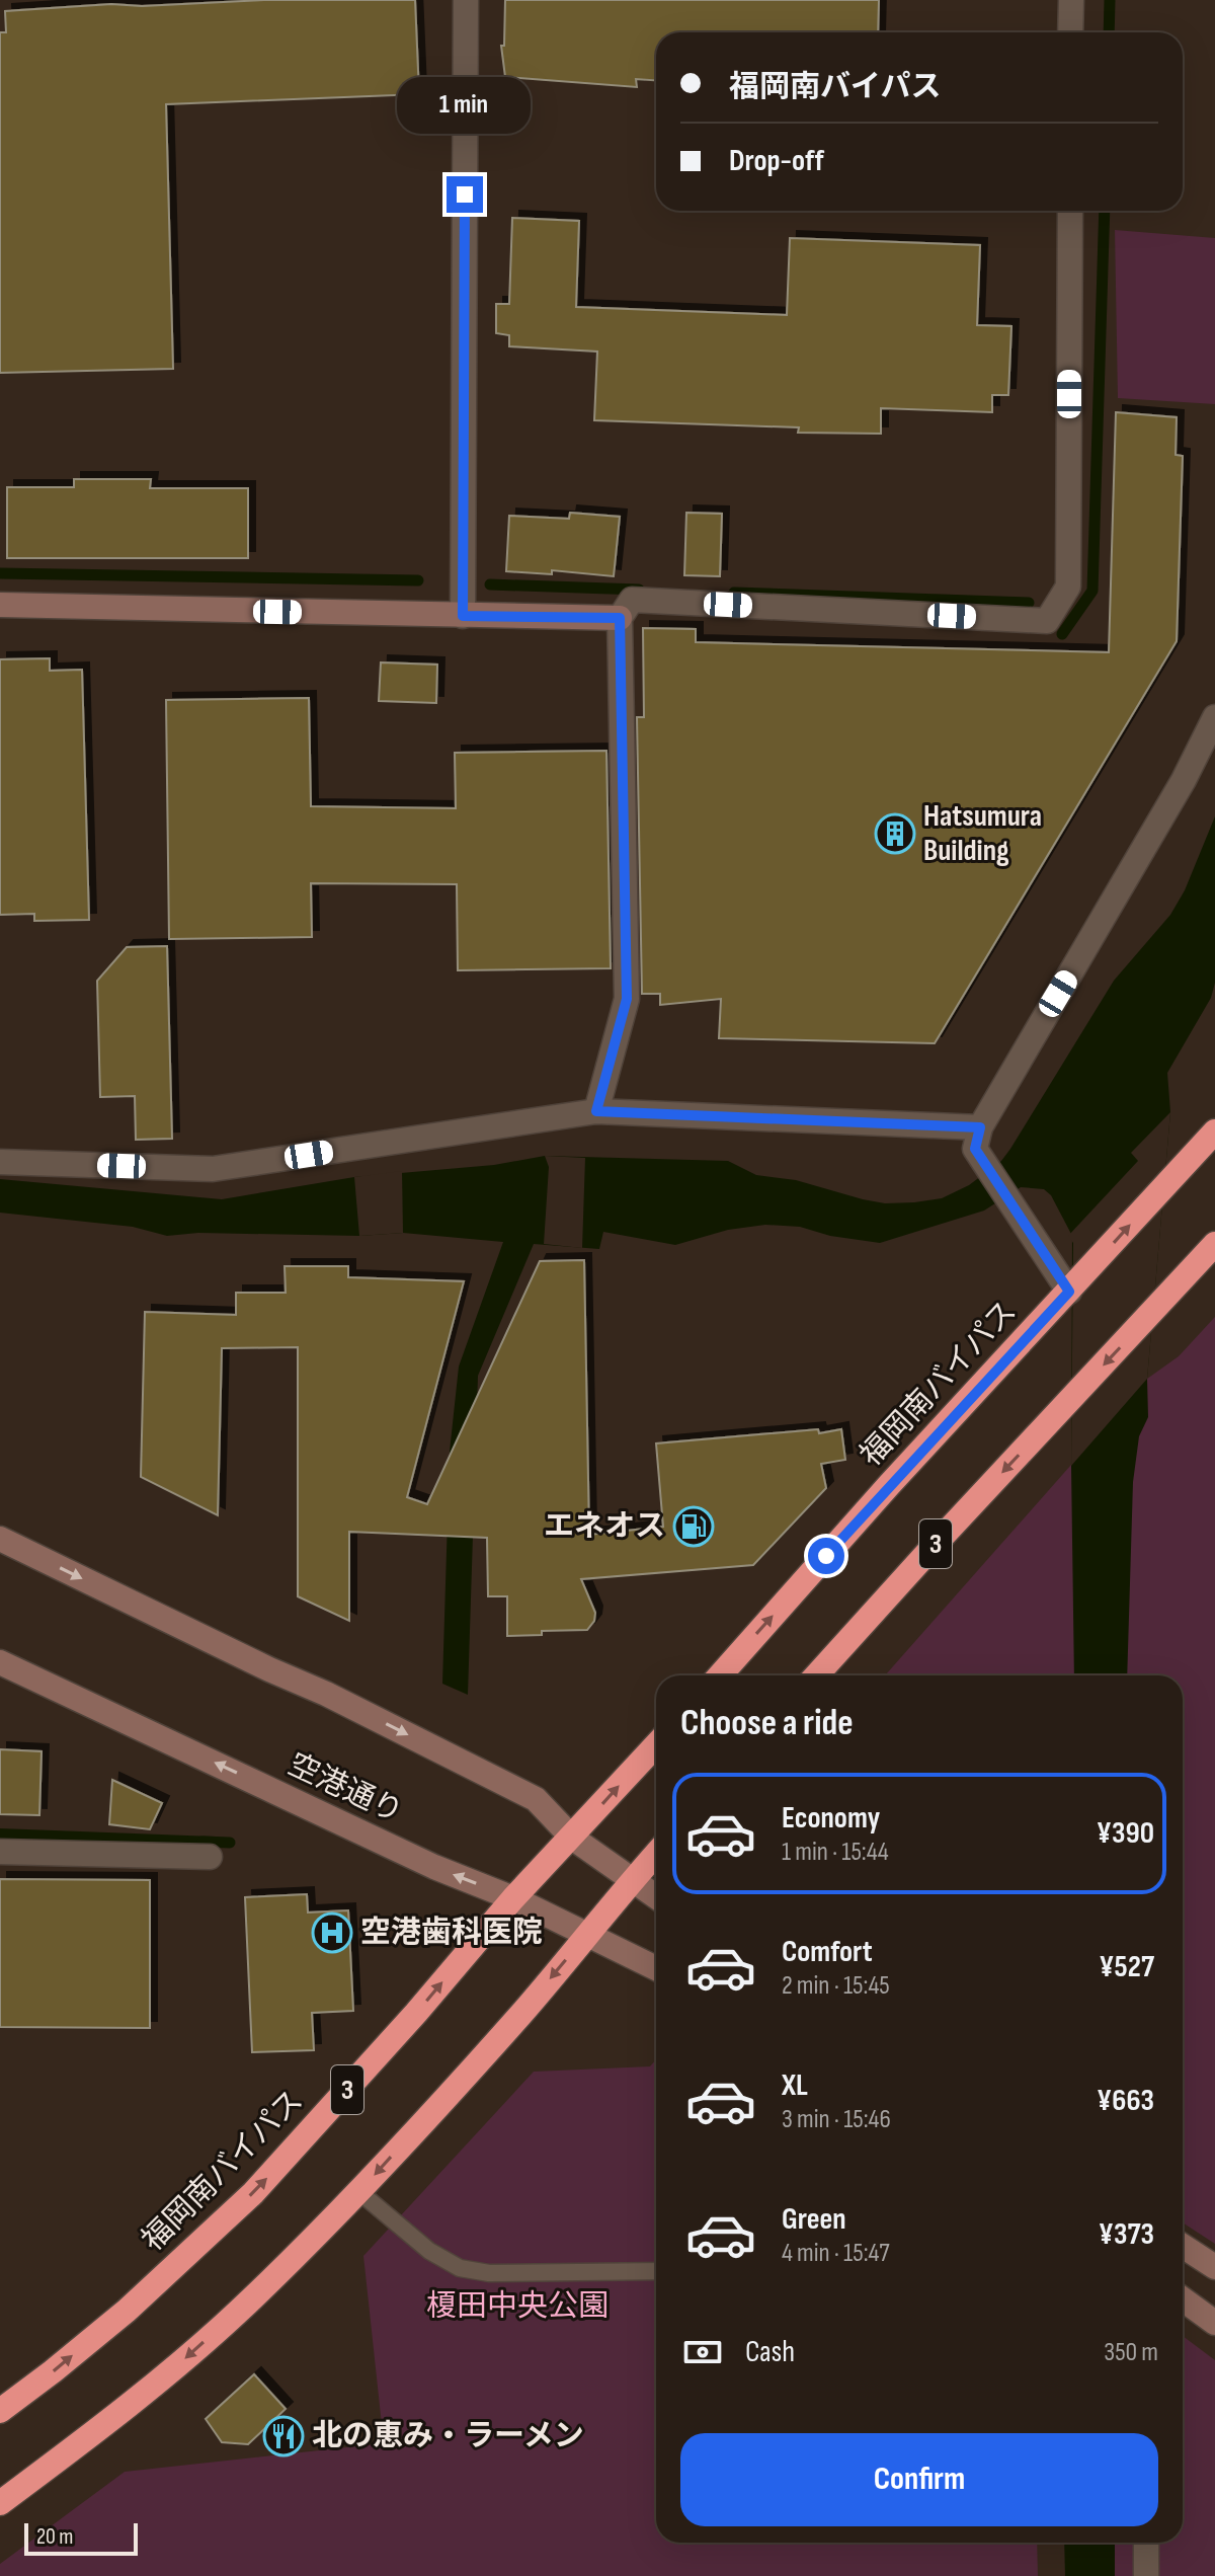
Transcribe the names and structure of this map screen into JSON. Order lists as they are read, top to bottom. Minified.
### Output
{"streets":{"highway":["福岡南バイパス","3"],"street":["空港通り"]},"crossings":[["福岡南バイパス","空港通り"]],"parks":["榎田中央公園"],"places":{"building":["Hatsumura Building"],"fuel station":["エネオス"],"hospital":["空港歯科医院"],"restaurant":["北の恵み・ラーメン"]},"scale_bar":"20 m","page":{"banner":["福岡南バイパス","Drop-off"],"bubble":"1 min","heading":"Choose a ride","list":[{"name":"Economy","note":"1 min · 15:44","value":"¥390"},{"name":"Comfort","note":"2 min · 15:45","value":"¥527"},{"name":"XL","note":"3 min · 15:46","value":"¥663"},{"name":"Green","note":"4 min · 15:47","value":"¥373"}],"pay":["Cash","350 m"],"buttons":"Confirm","scale":"20 m"}}
